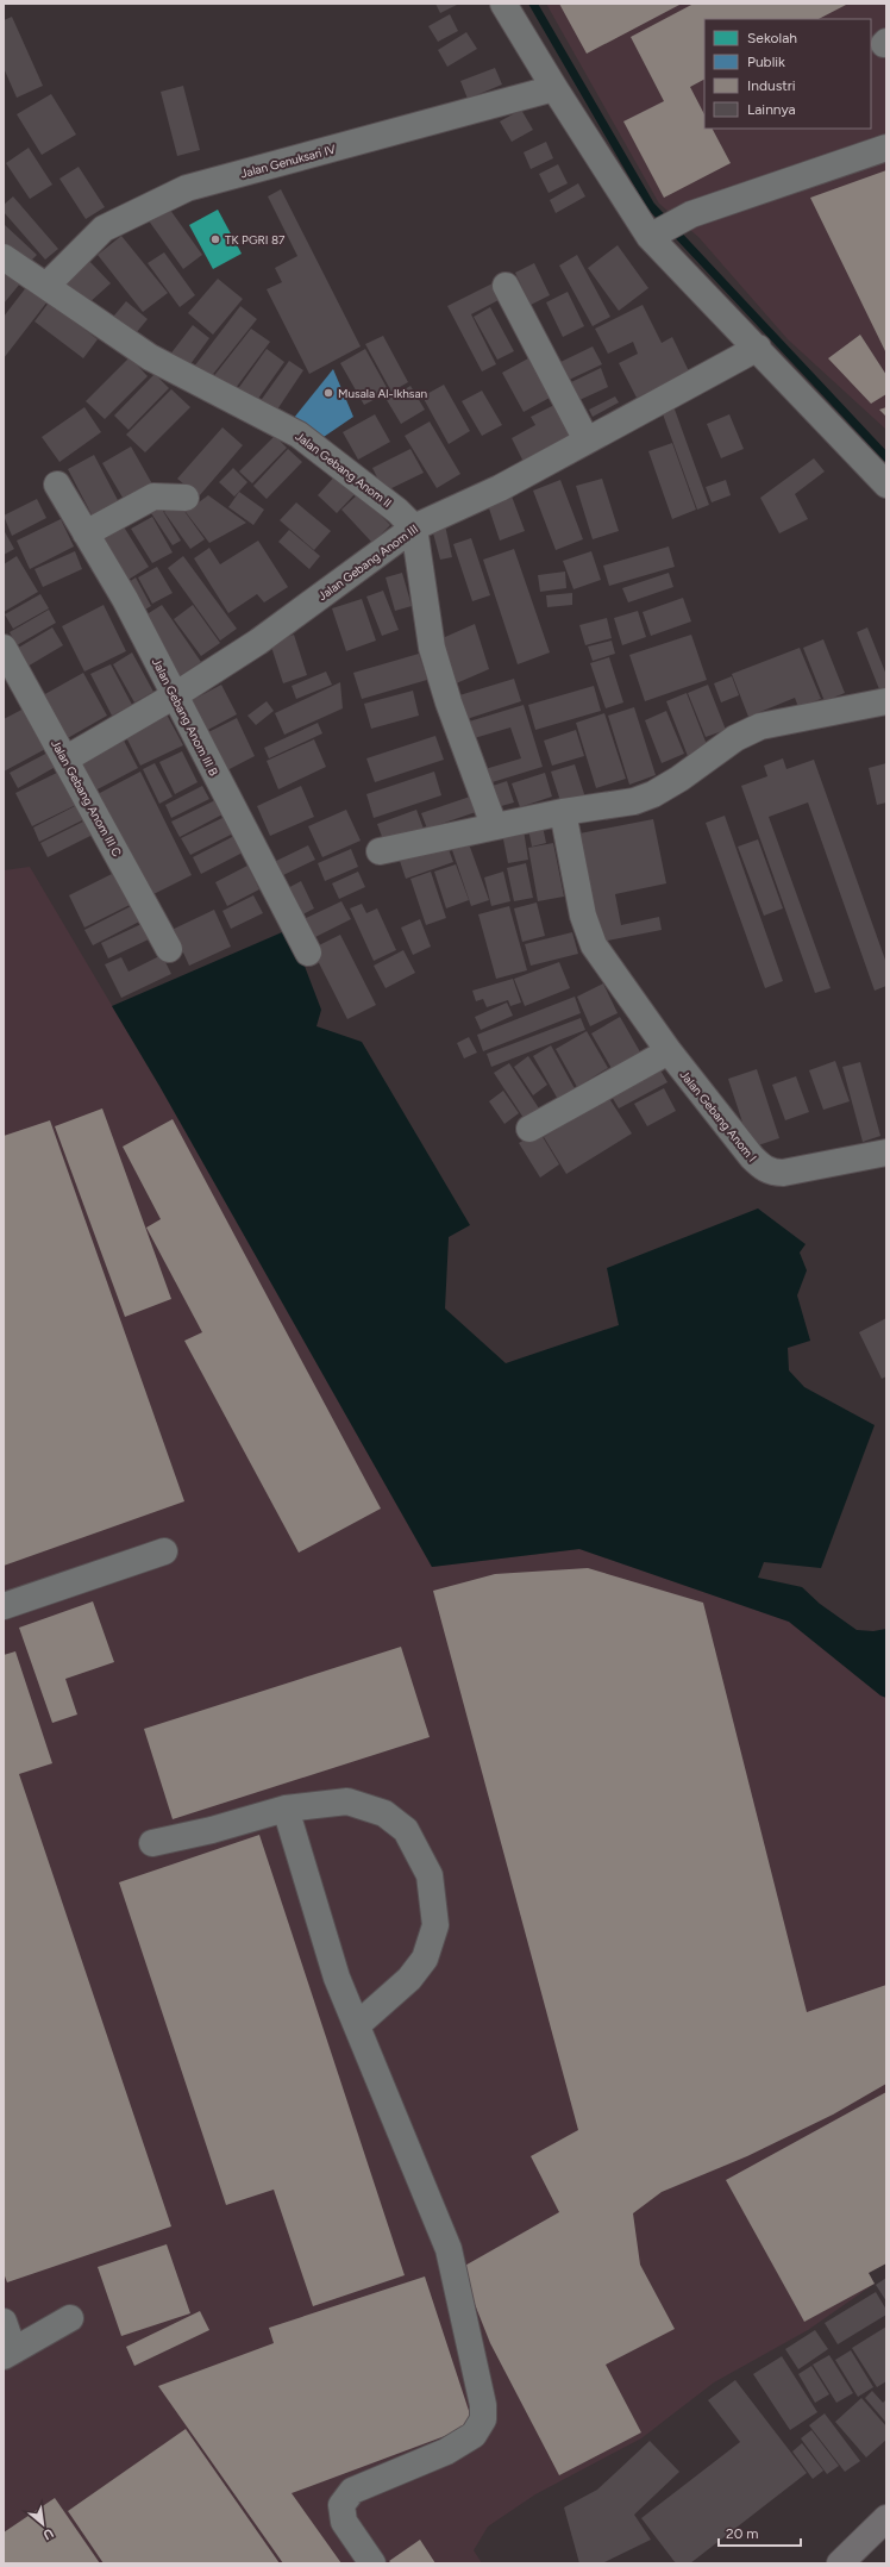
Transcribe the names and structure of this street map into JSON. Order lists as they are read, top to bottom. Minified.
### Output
{"streets":{"street":["Jalan Genuksari IV","Jalan Gebang Anom II","Jalan Gebang Anom III","Jalan Gebang Anom III B","Jalan Gebang Anom III C","Jalan Gebang Anom I"]},"crossings":[["Jalan Genuksari IV","Jalan Gebang Anom II"],["Jalan Gebang Anom II","Jalan Gebang Anom III"],["Jalan Gebang Anom III","Jalan Gebang Anom III B"],["Jalan Gebang Anom III","Jalan Gebang Anom III C"]],"places":["TK PGRI 87","Musala Al-Ikhsan"],"legend":["Sekolah","Publik","Industri","Lainnya"],"scale_bar":"20 m","north":"bottom right"}
